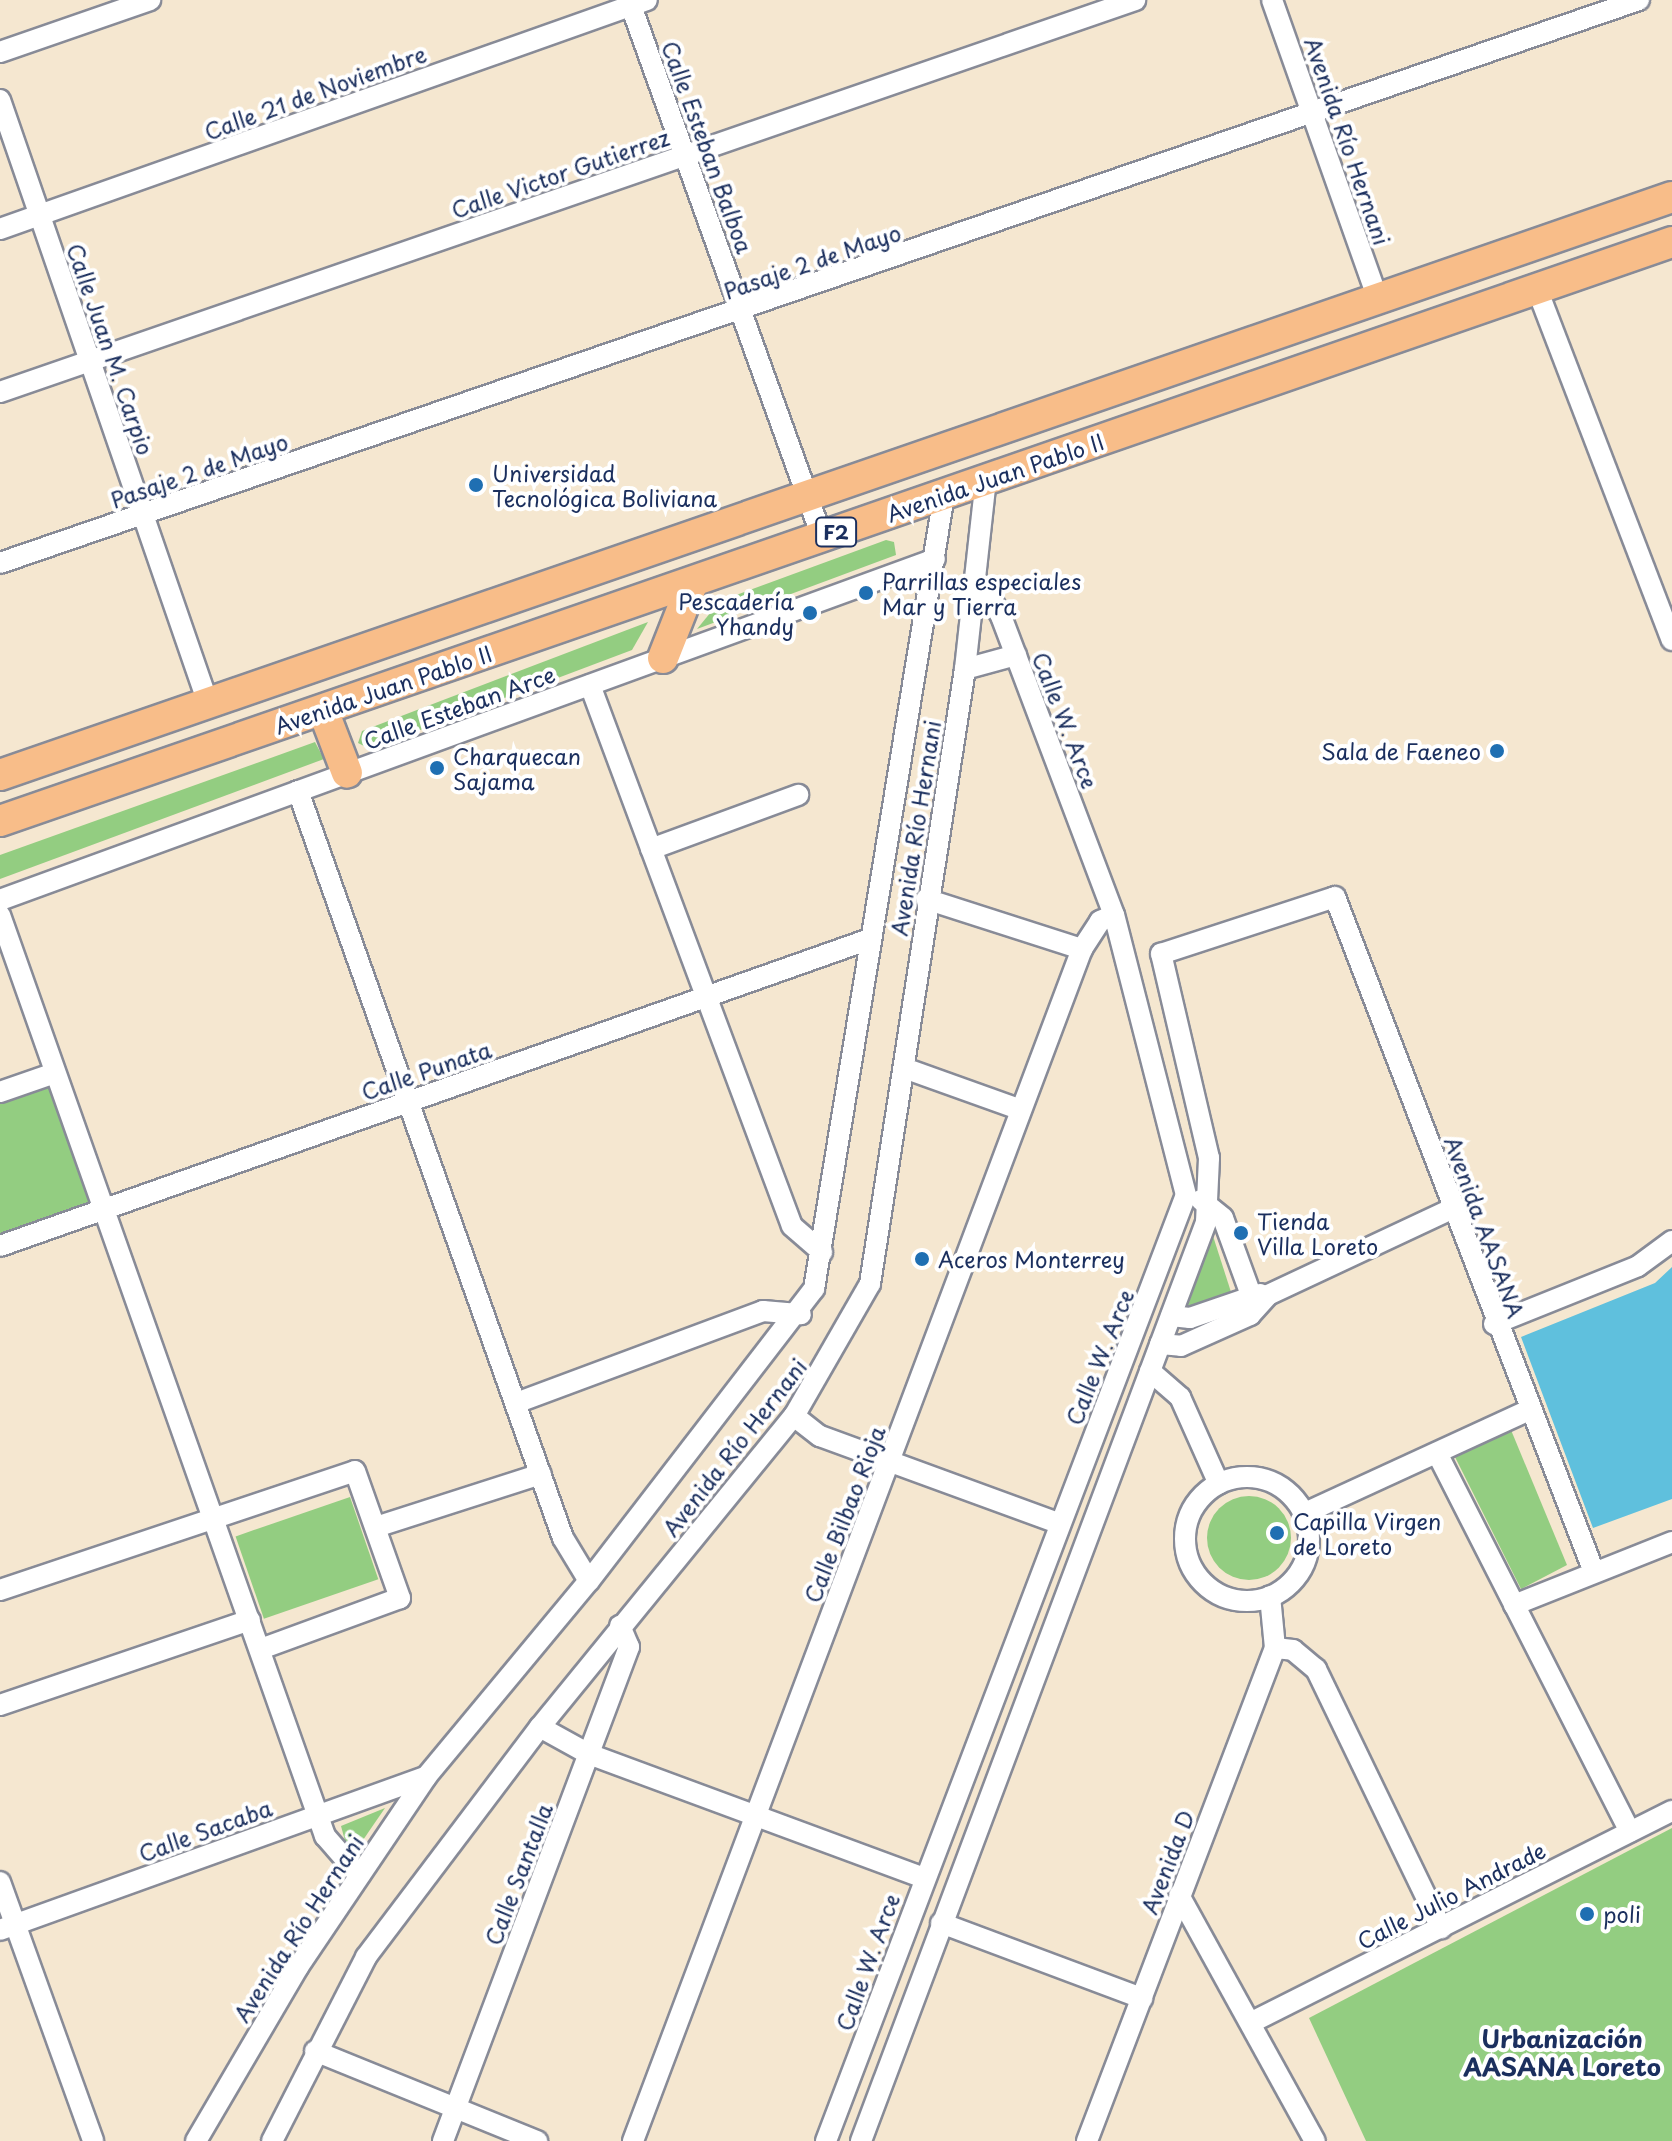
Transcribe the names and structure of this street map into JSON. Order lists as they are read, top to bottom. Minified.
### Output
{"streets":{"highway":["Avenida Juan Pablo II","F2"],"street":["Calle 21 de Noviembre","Avenida Río Hernani","Calle Esteban Balboa","Calle Victor Gutierrez","Pasaje 2 de Mayo","Calle Juan M. Carpio","Calle Esteban Arce","Calle W. Arce","Calle Punata","Avenida AASANA","Calle Bilbao Rioja","Calle Sacaba","Avenida D","Calle Santalla","Calle Julio Andrade"]},"crossings":[["Calle 21 de Noviembre","Calle Esteban Balboa"],["Calle 21 de Noviembre","Calle Juan M. Carpio"],["Avenida Río Hernani","Pasaje 2 de Mayo"],["Avenida Río Hernani","Avenida Juan Pablo II"],["Avenida Río Hernani","Calle Esteban Arce"],["Avenida Río Hernani","Calle W. Arce"],["Avenida Río Hernani","Calle Punata"],["Avenida Río Hernani","Calle Sacaba"],["Avenida Río Hernani","Calle Santalla"],["Calle Esteban Balboa","Calle Victor Gutierrez"],["Calle Esteban Balboa","Pasaje 2 de Mayo"],["Calle Esteban Balboa","Avenida Juan Pablo II"],["Calle Victor Gutierrez","Calle Juan M. Carpio"],["Pasaje 2 de Mayo","Calle Juan M. Carpio"],["Calle Juan M. Carpio","Avenida Juan Pablo II"],["Calle W. Arce","Calle Bilbao Rioja"]],"districts":["Urbanización AASANA Loreto"],"places":["Universidad Tecnológica Boliviana","Parrillas especiales Mar y Tierra","Pescadería Yhandy","Sala de Faeneo","Charquecan Sajama","Tienda Villa Loreto","Aceros Monterrey","Capilla Virgen de Loreto","poli"]}
